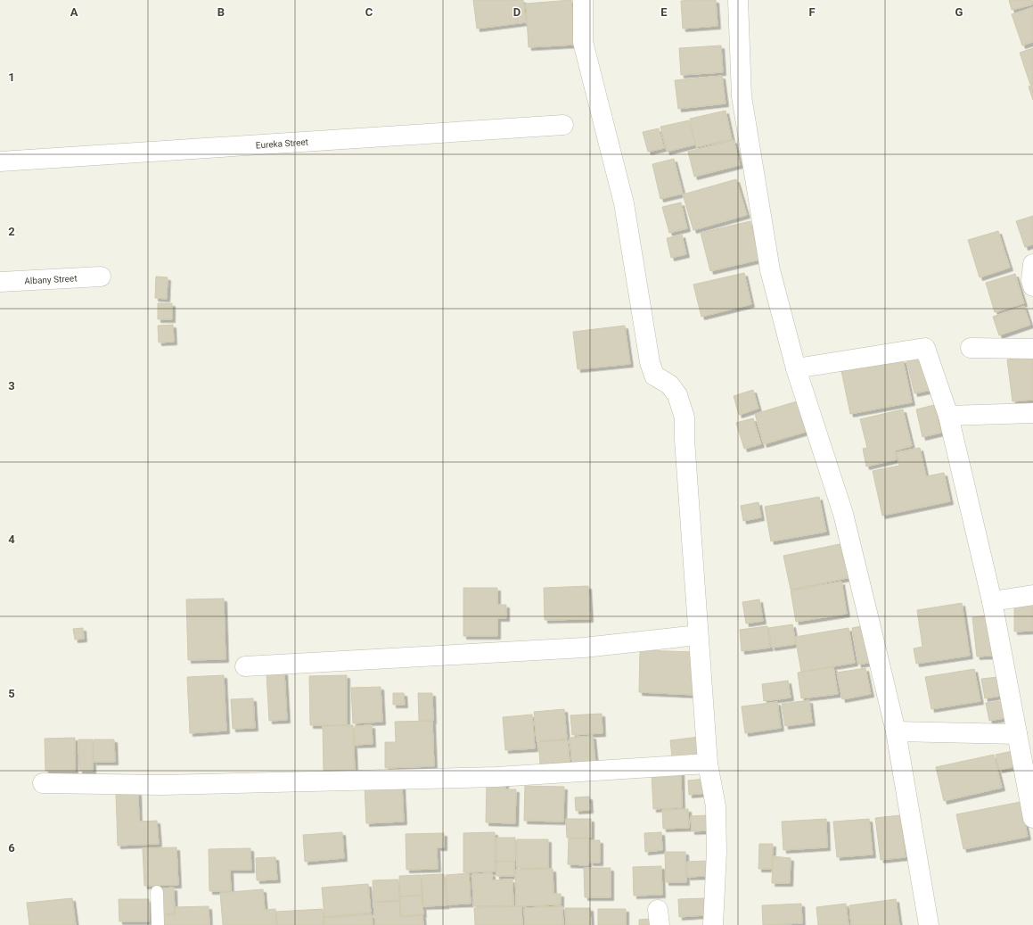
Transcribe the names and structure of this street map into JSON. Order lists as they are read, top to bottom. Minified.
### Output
{"streets":{"street":["Eureka Street","Albany Street"]},"grid":{"columns":["A","B","C","D","E","F","G"],"rows":["1","2","3","4","5","6"]}}
